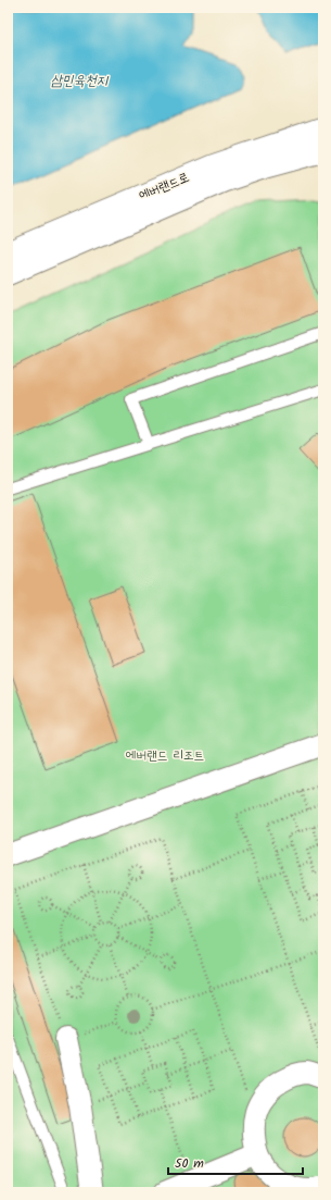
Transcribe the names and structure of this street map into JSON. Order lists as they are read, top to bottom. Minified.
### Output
{"streets":{"street":["에버랜드로"]},"water":["삼민육천지"],"parks":["에버랜드 리조트"],"scale_bar":"50 m"}
